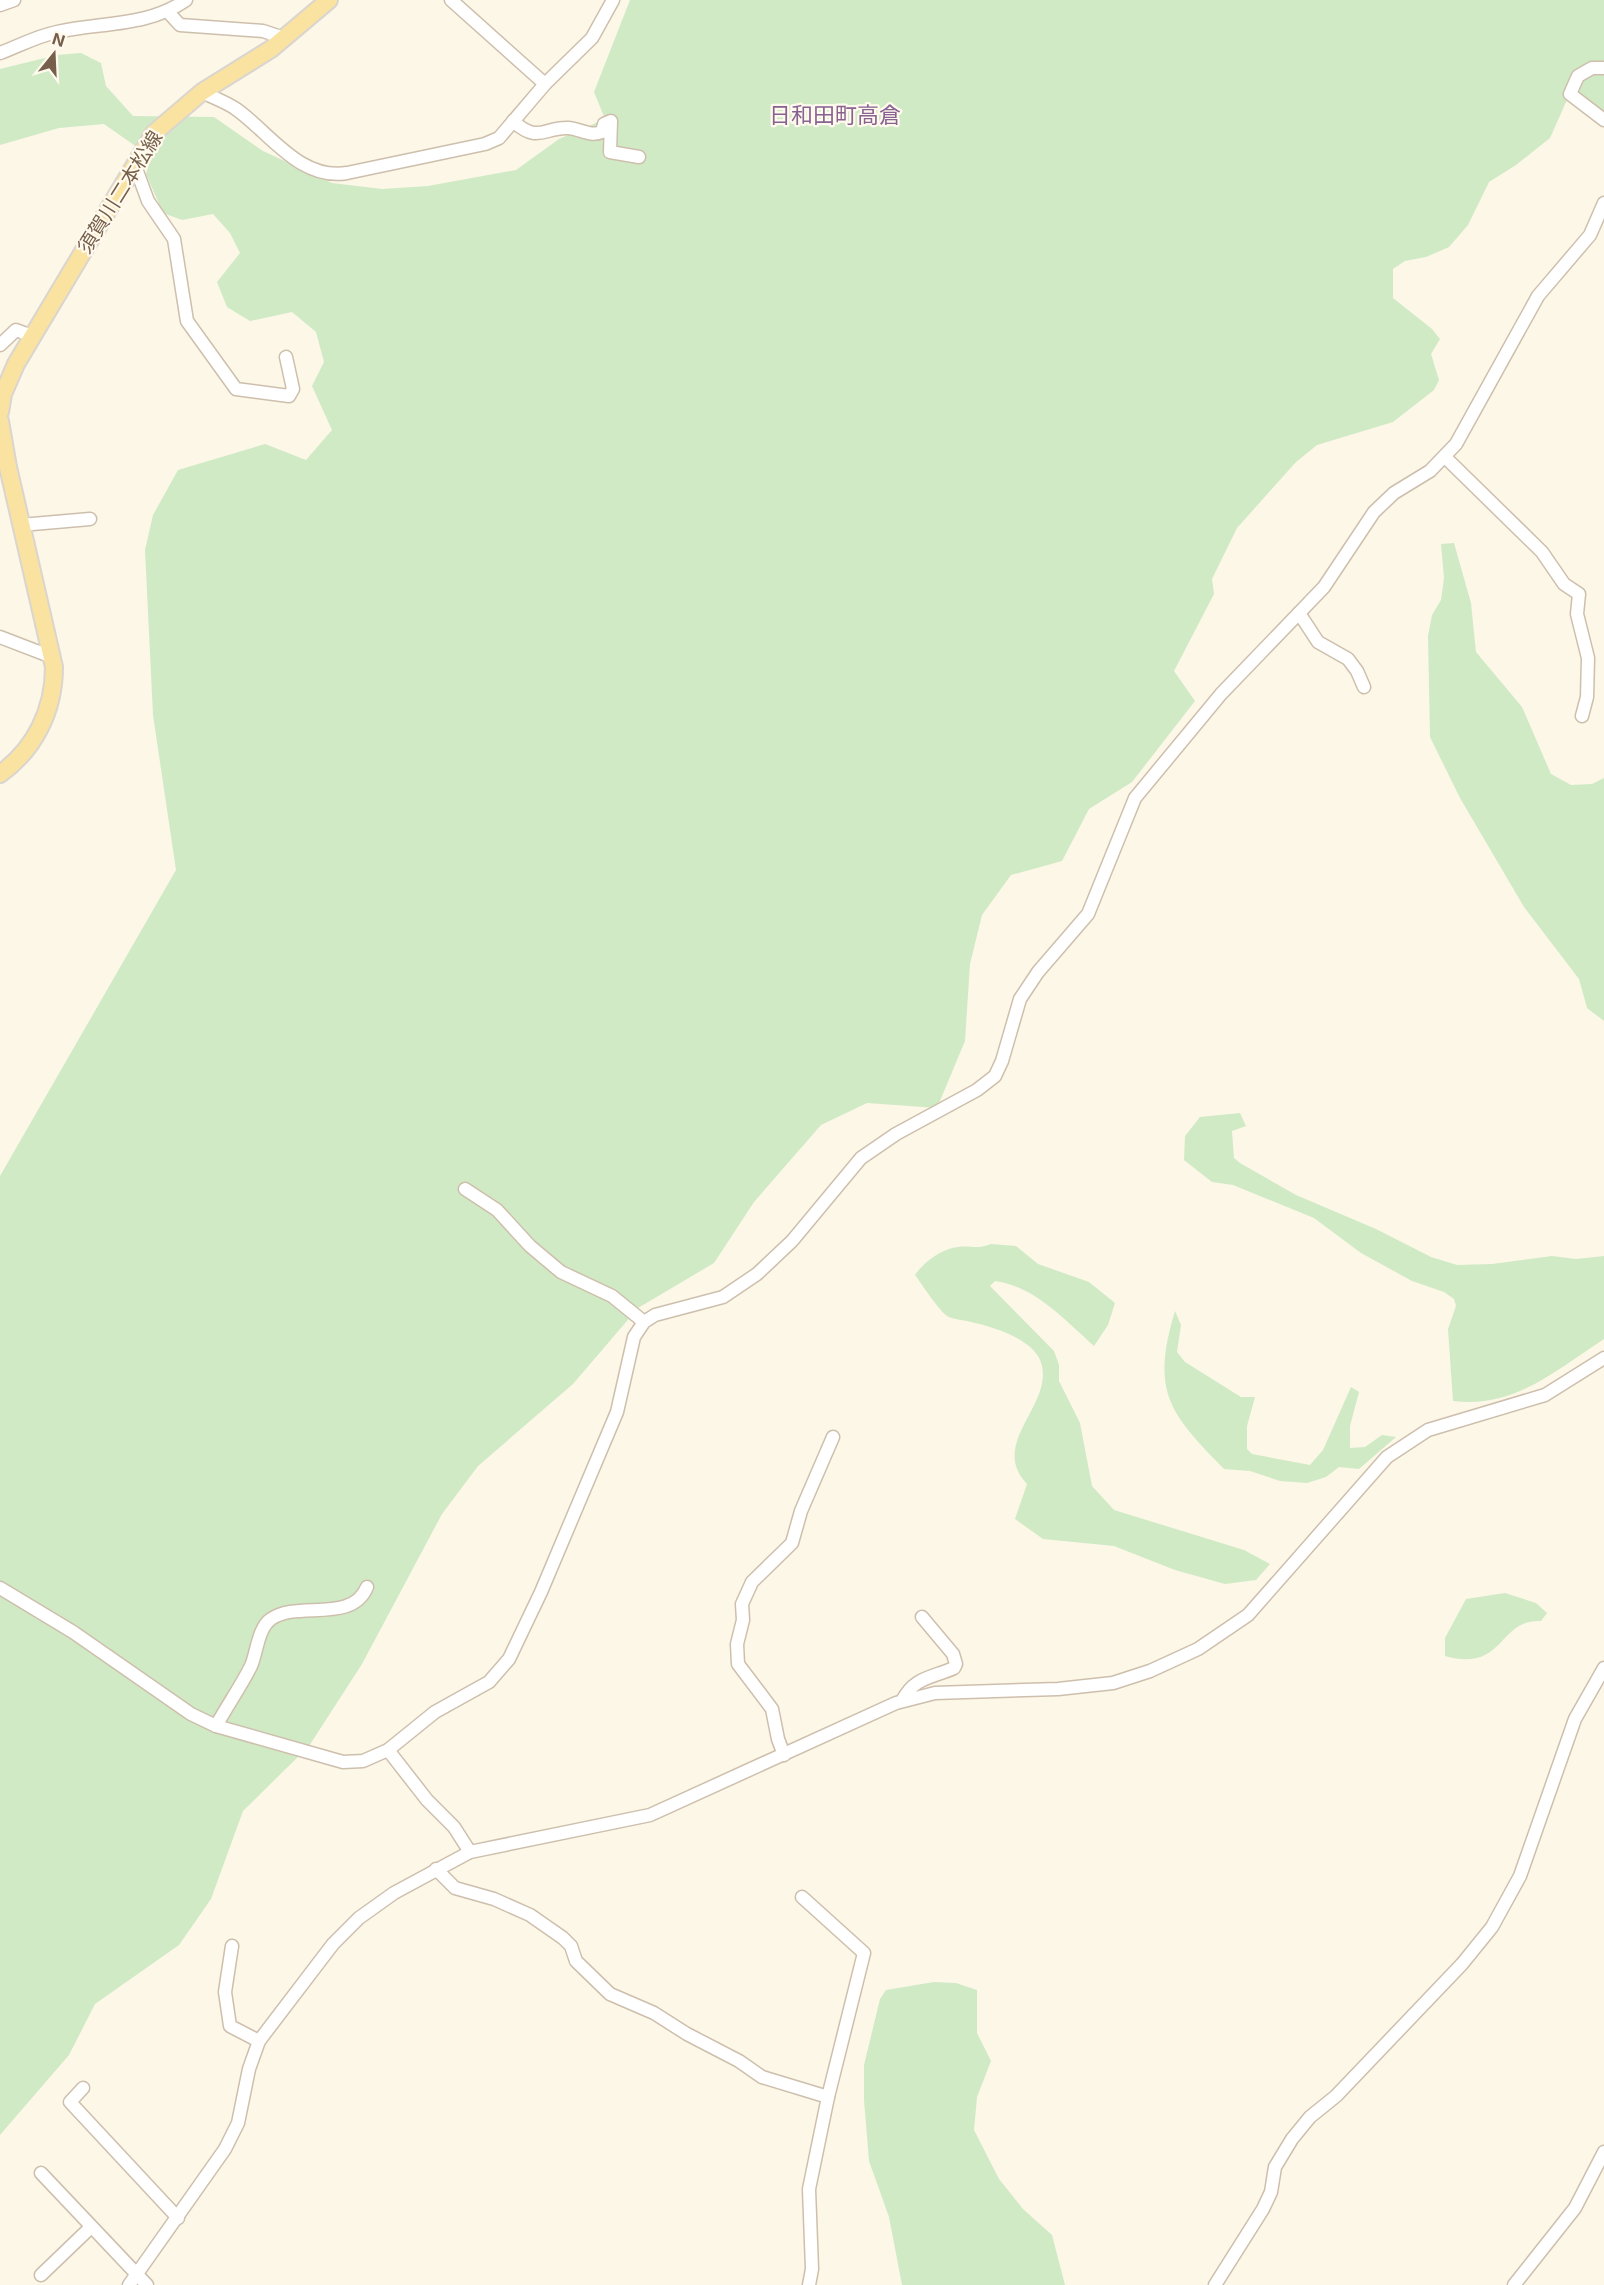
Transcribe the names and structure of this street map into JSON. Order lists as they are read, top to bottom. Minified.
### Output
{"streets":{"main road":["須賀川二本松線"]},"districts":["日和田町高倉"],"north":"top"}
